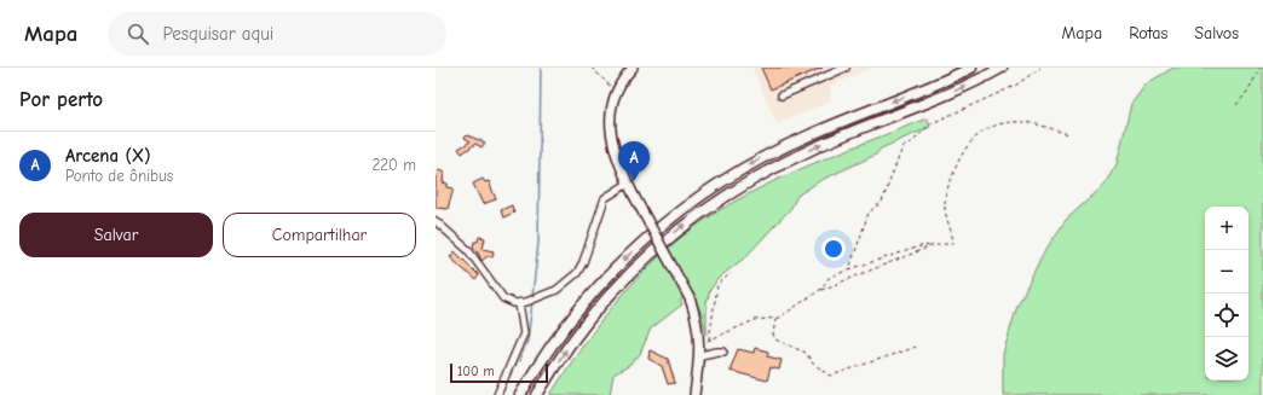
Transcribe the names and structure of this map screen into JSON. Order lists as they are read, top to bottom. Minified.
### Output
{"scale_bar":"100 m","page":{"header":"Mapa","search":"Pesquisar aqui","nav":["Mapa","Rotas","Salvos"],"heading":"Por perto","list":[{"mark":"A","name":"Arcena (X)","note":"Ponto de ônibus","value":"220 m"}],"pins":"A","buttons":["Salvar","Compartilhar"],"map_buttons":["+","−"],"scale":"100 m"}}
